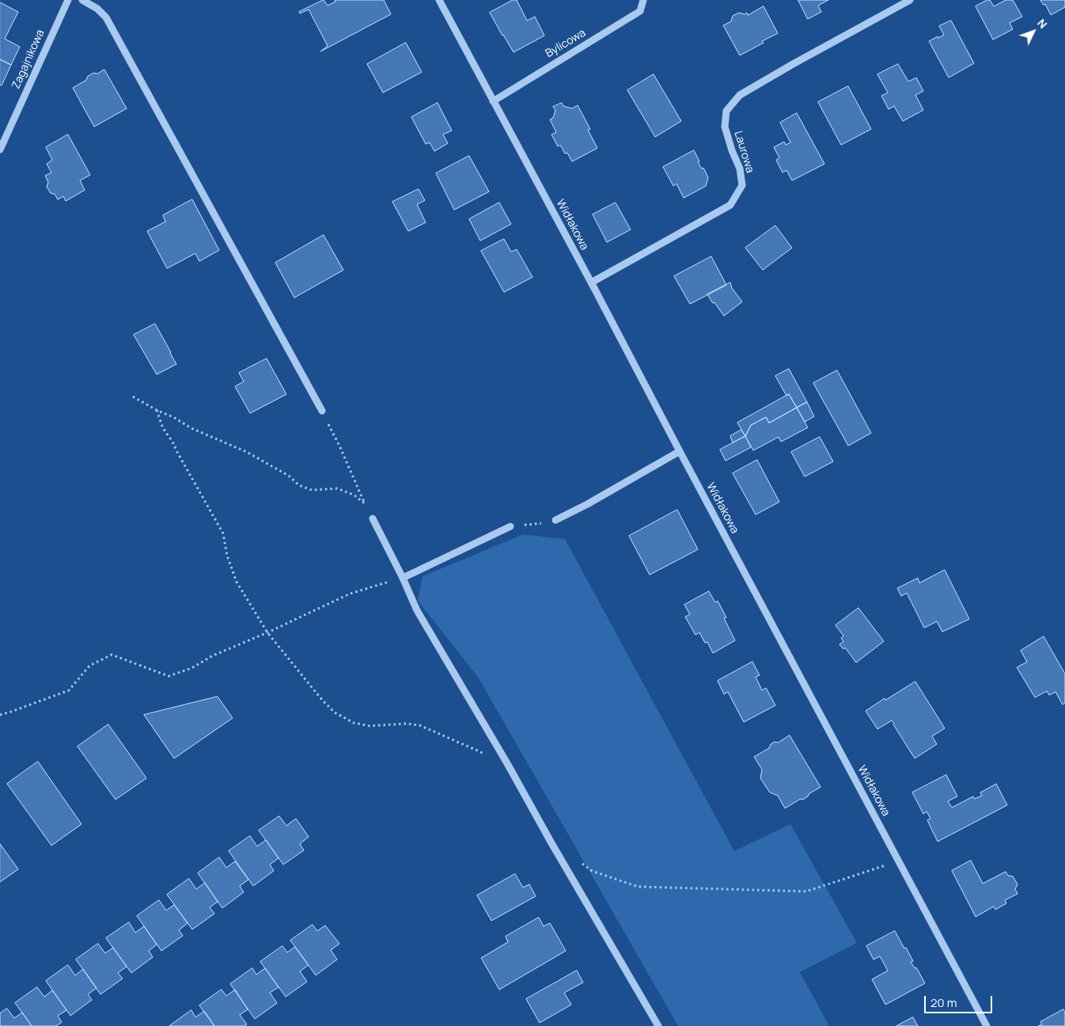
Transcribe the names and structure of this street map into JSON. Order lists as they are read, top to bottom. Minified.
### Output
{"streets":{"street":["Bylicowa","Zagajnikowa","Laurowa","Widłakowa"]},"crossings":[["Bylicowa","Widłakowa"],["Laurowa","Widłakowa"]],"scale_bar":"20 m","north":"top right"}
